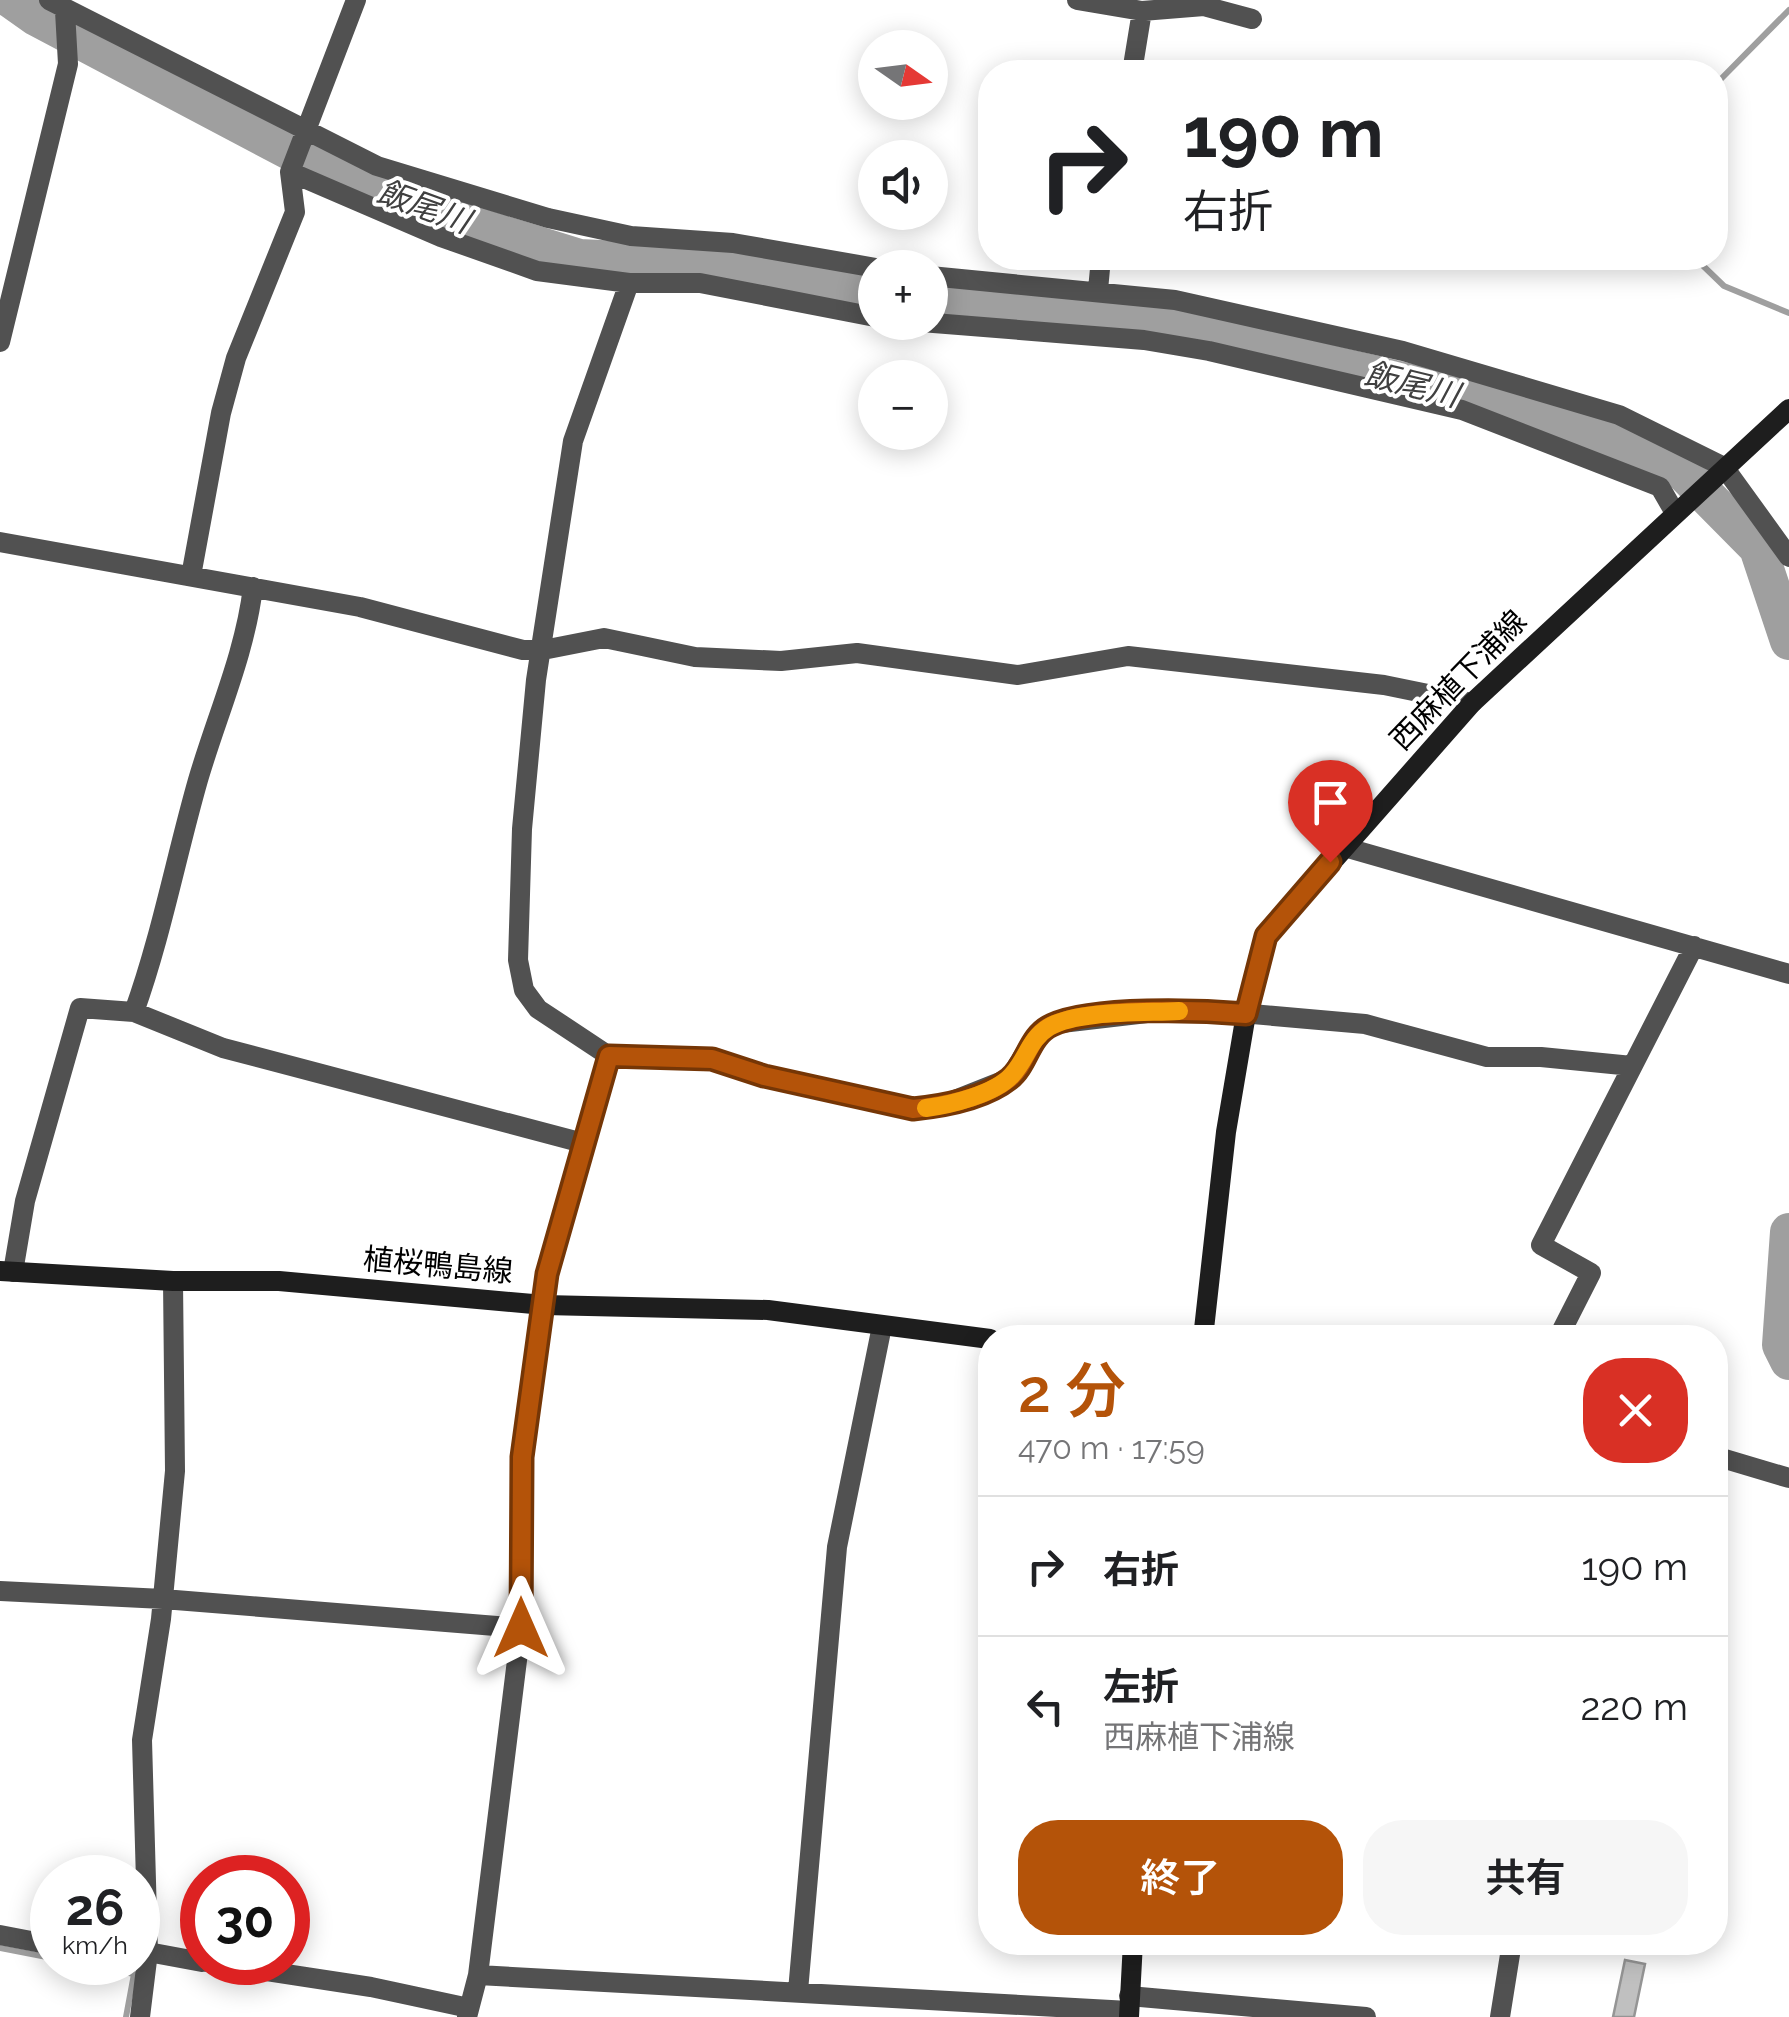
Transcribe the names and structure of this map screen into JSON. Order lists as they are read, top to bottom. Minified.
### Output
{"streets":{"main road":["西麻植下浦線","植桜鴨島線"]},"water":["飯尾川"],"north":"right","page":{"map_buttons":["+","−"],"turn":["190 m","右折"],"heading":["2 分","470 m · 17:59"],"list":[{"name":"右折","value":"190 m"},{"name":"左折","note":"西麻植下浦線","value":"220 m"}],"buttons":["終了","共有"],"speed":"26 km/h","limit":"30"}}
